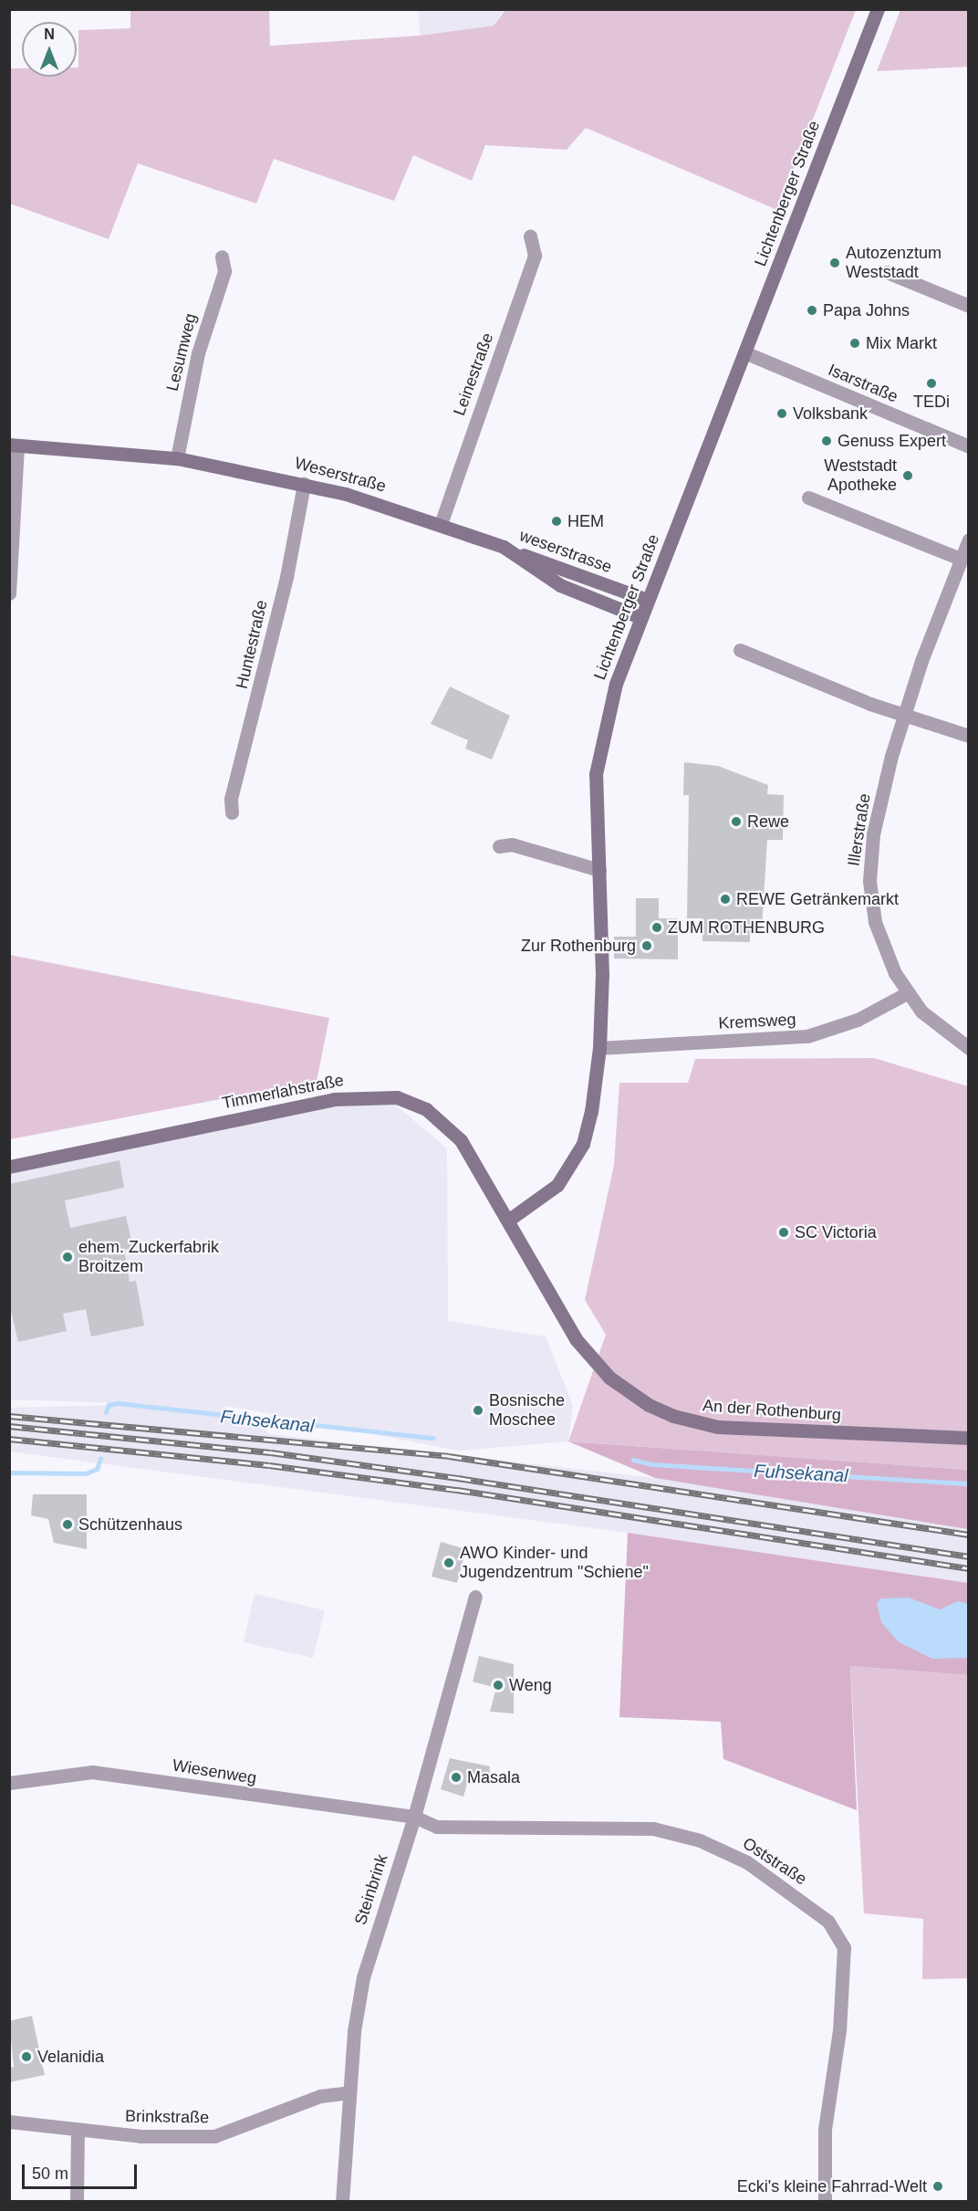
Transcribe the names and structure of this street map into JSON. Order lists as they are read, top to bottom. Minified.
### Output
{"streets":{"street":["Lichtenberger Straße","Lesumweg","Leinestraße","Isarstraße","Weserstraße","weserstrasse","Huntestraße","Illerstraße","Kremsweg","Timmerlahstraße","An der Rothenburg","Wiesenweg","Oststraße","Steinbrink","Brinkstraße"]},"crossings":[["Lichtenberger Straße","Isarstraße"],["Lichtenberger Straße","Weserstraße"],["Lichtenberger Straße","weserstrasse"],["Lichtenberger Straße","Kremsweg"],["Lichtenberger Straße","Timmerlahstraße"],["Lichtenberger Straße","An der Rothenburg"],["Lesumweg","Weserstraße"],["Leinestraße","Weserstraße"],["Weserstraße","weserstrasse"],["Weserstraße","Huntestraße"],["Illerstraße","Kremsweg"],["Timmerlahstraße","An der Rothenburg"],["Wiesenweg","Oststraße"],["Wiesenweg","Steinbrink"],["Oststraße","Steinbrink"],["Steinbrink","Brinkstraße"]],"water":["Fuhsekanal"],"places":["Autozenztum Weststadt","Papa Johns","Mix Markt","TEDi","Volksbank","Genuss Expert","Weststadt Apotheke","HEM","Rewe","REWE Getränkemarkt","ZUM ROTHENBURG","Zur Rothenburg","SC Victoria","ehem. Zuckerfabrik Broitzem","Bosnische Moschee","Schützenhaus","AWO Kinder- und Jugendzentrum \"Schiene\"","Weng","Masala","Velanidia","Ecki's kleine Fahrrad-Welt"],"scale_bar":"50 m","north":"top"}
